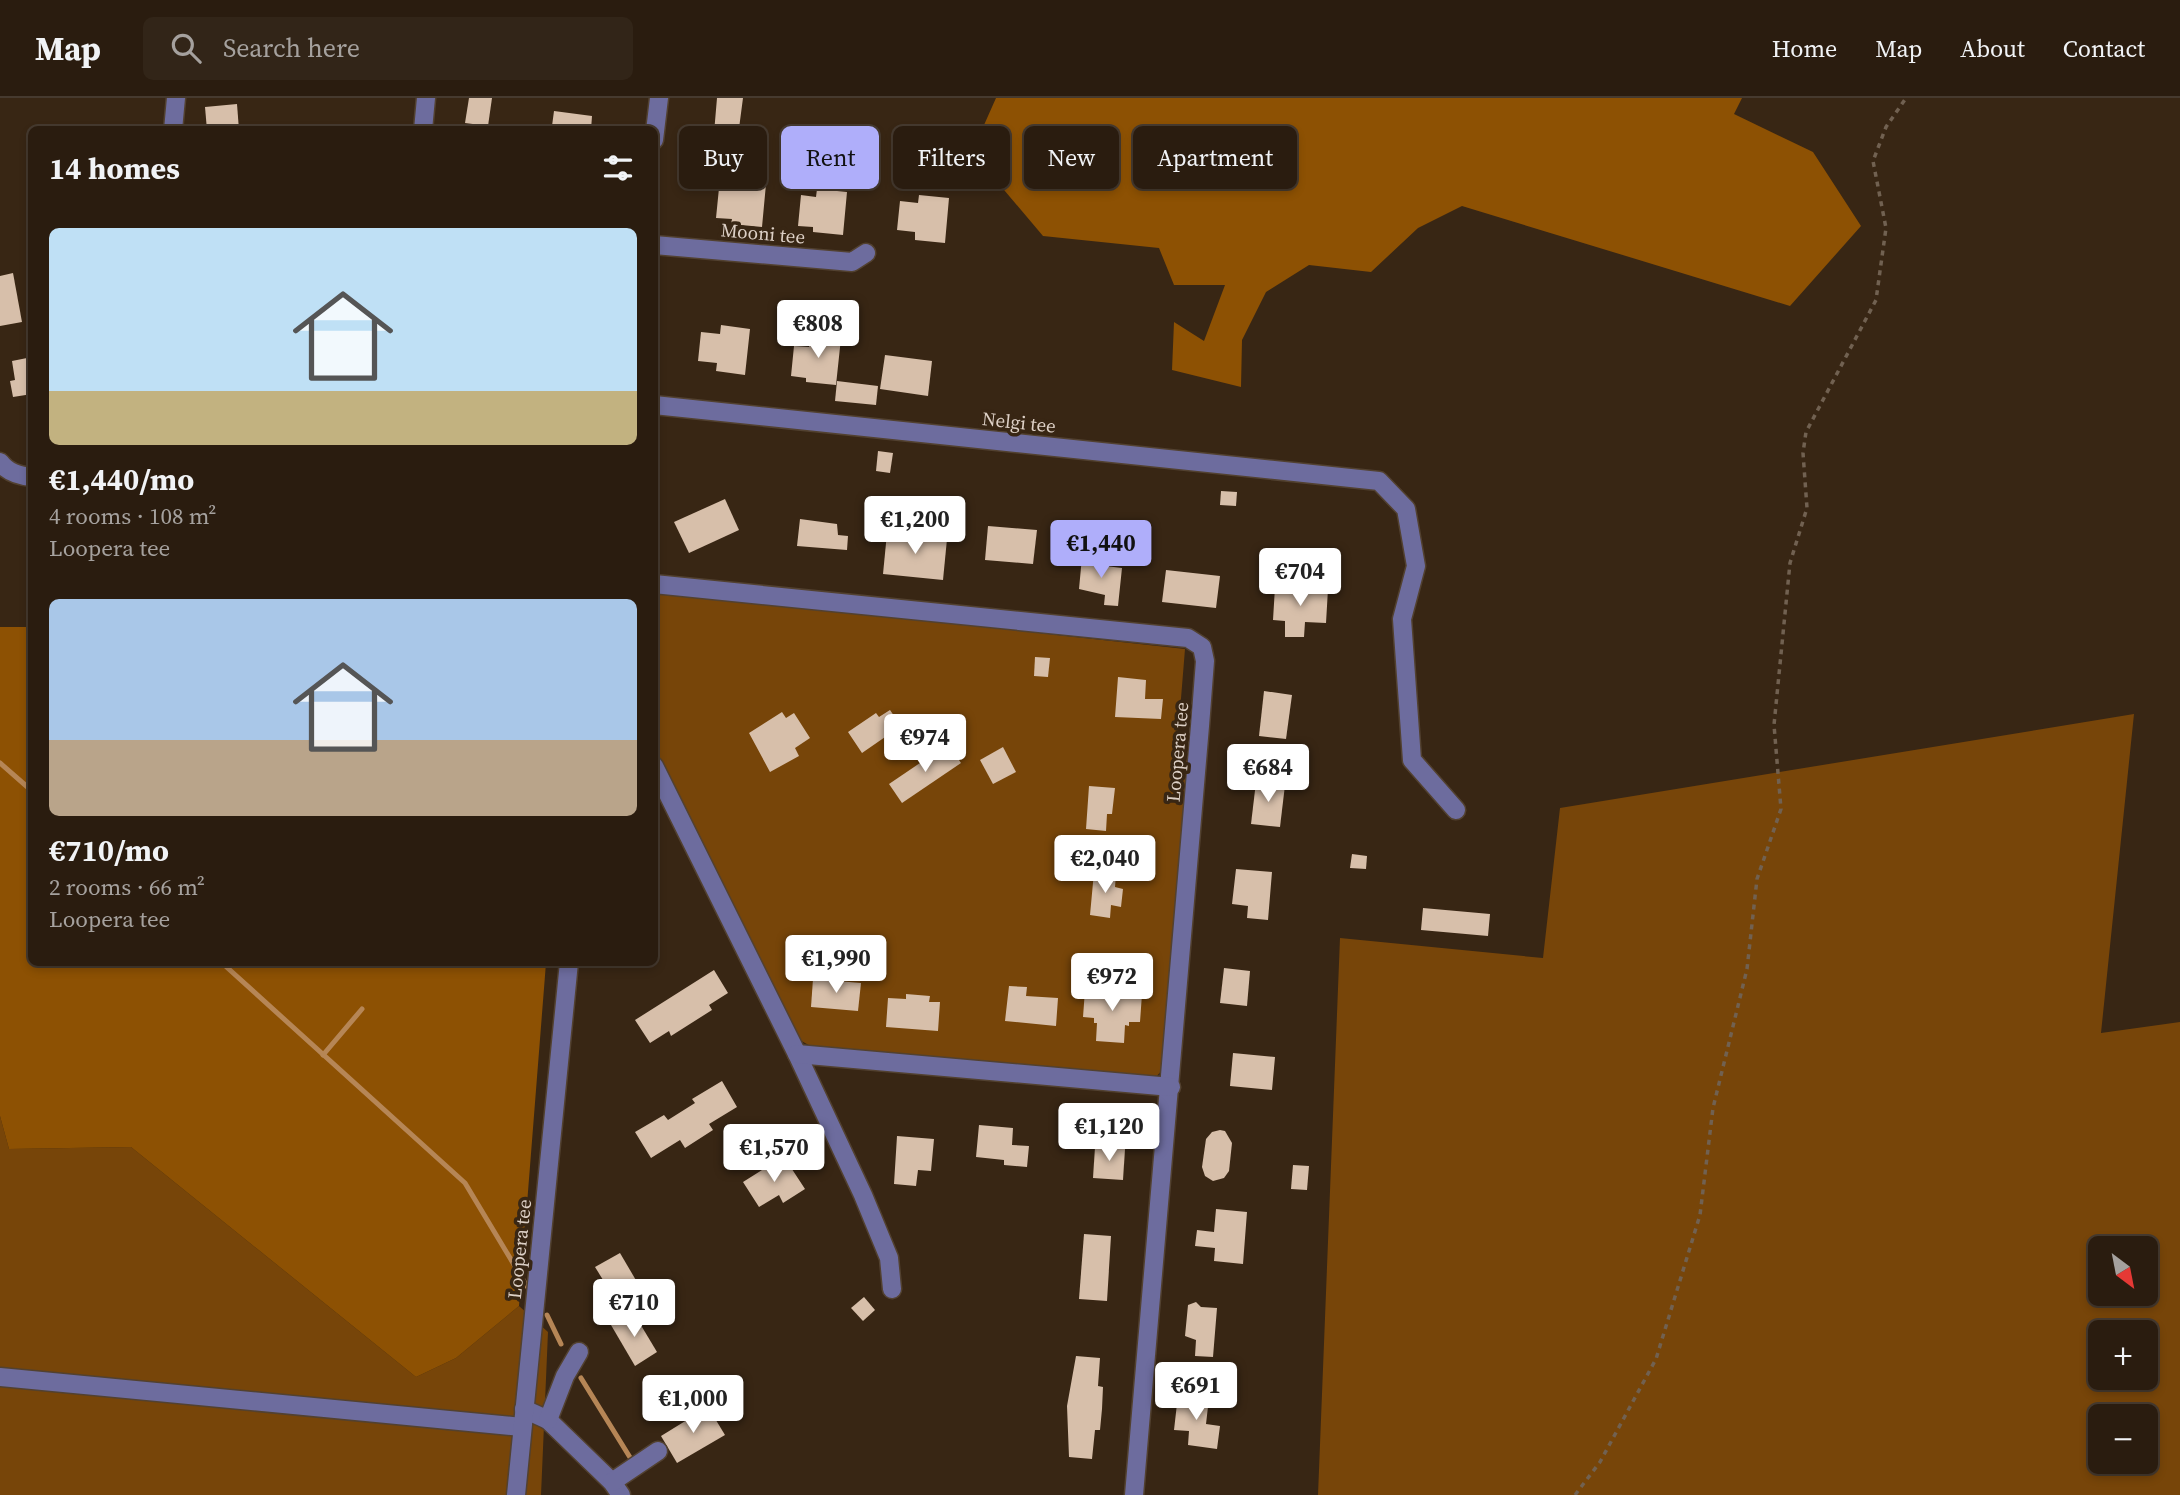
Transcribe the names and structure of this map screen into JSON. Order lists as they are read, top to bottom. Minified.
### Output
{"streets":{"street":["Mooni tee","Nelgi tee","Loopera tee"]},"north":"bottom right","page":{"header":"Map","search":"Search here","nav":["Home","Map","About","Contact"],"chip":["Buy","Rent","Filters","New","Apartment"],"heading":"14 homes","list":[{"name":"€1,440/mo","note":"4 rooms · 108 m² · Loopera tee"},{"name":"€710/mo","note":"2 rooms · 66 m² · Loopera tee"}],"price":["€808","€1,200","€1,440","€704","€974","€684","€2,040","€1,990","€972","€1,120","€1,570","€710","€691","€1,000"],"map_buttons":["+","−"]}}
